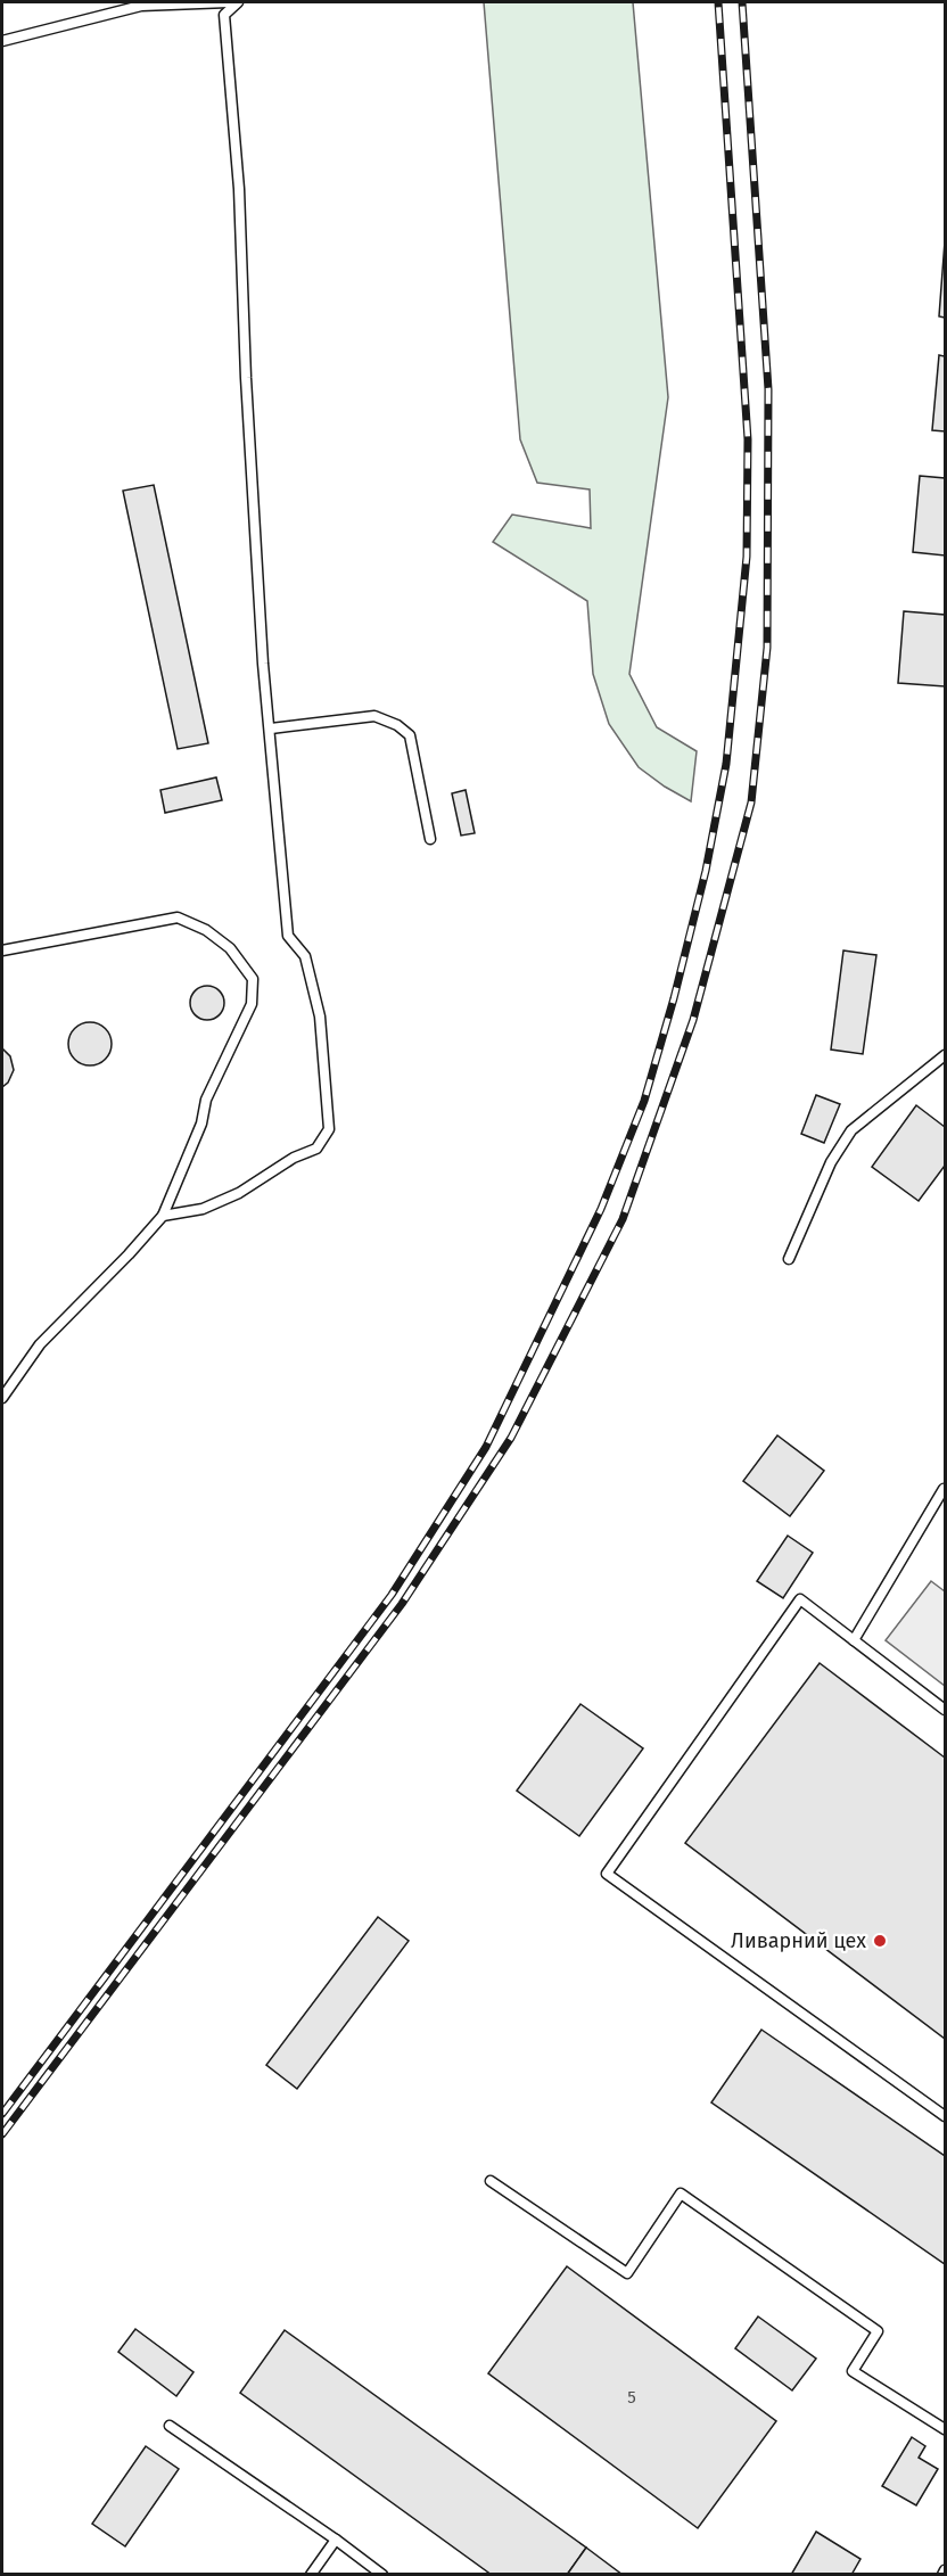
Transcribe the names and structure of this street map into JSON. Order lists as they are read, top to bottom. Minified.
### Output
{"places":["Ливарний цех"],"house_numbers":["5"]}
